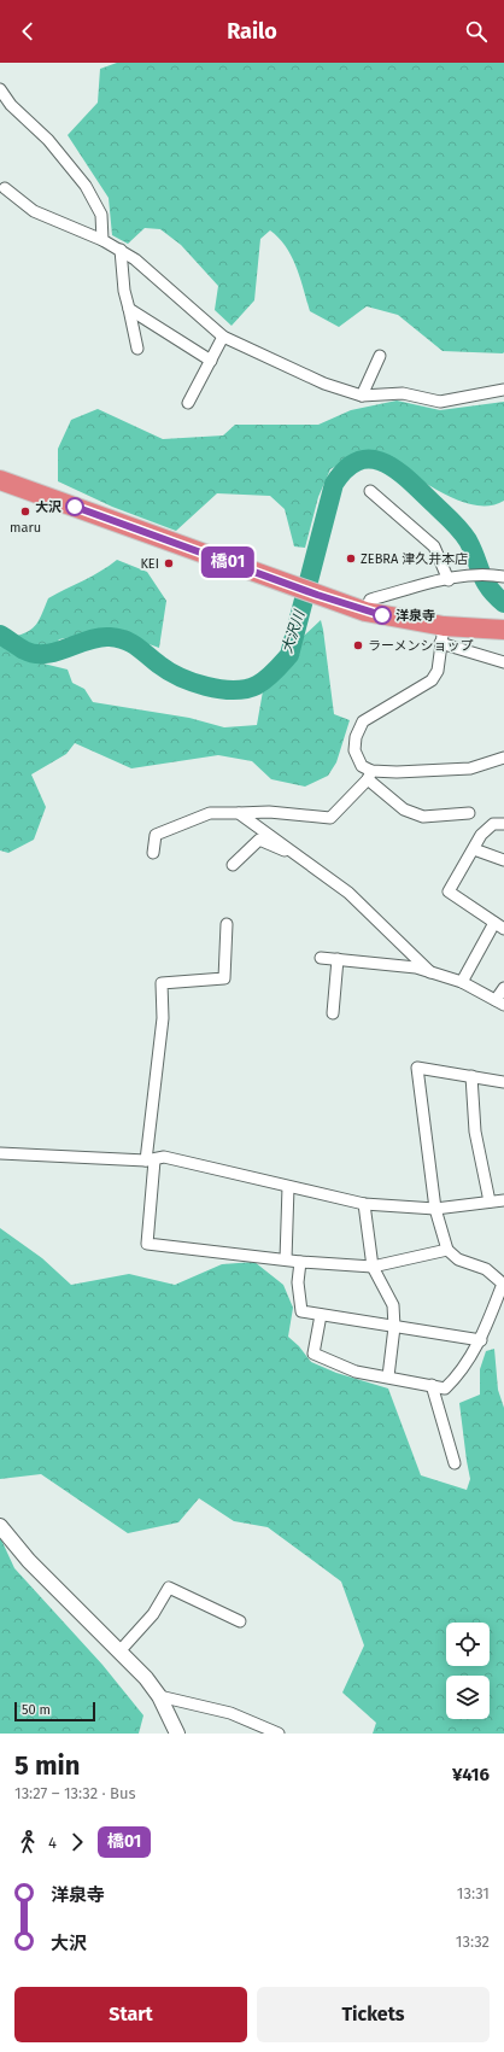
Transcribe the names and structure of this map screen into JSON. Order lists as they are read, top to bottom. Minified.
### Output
{"water":["大沢川"],"places":["大沢","maru","ZEBRA 津久井本店","KEI","洋泉寺","ラーメンショップ"],"lines":["bus line 橋01"],"scale_bar":"50 m","page":{"header":"Railo","on_map":"橋01","scale":"50 m","heading":["5 min","13:27 – 13:32 · Bus","¥416"],"legs":["4","橋01"],"list":[{"name":"洋泉寺","value":"13:31"},{"name":"大沢","value":"13:32"}],"buttons":["Start","Tickets"]}}
